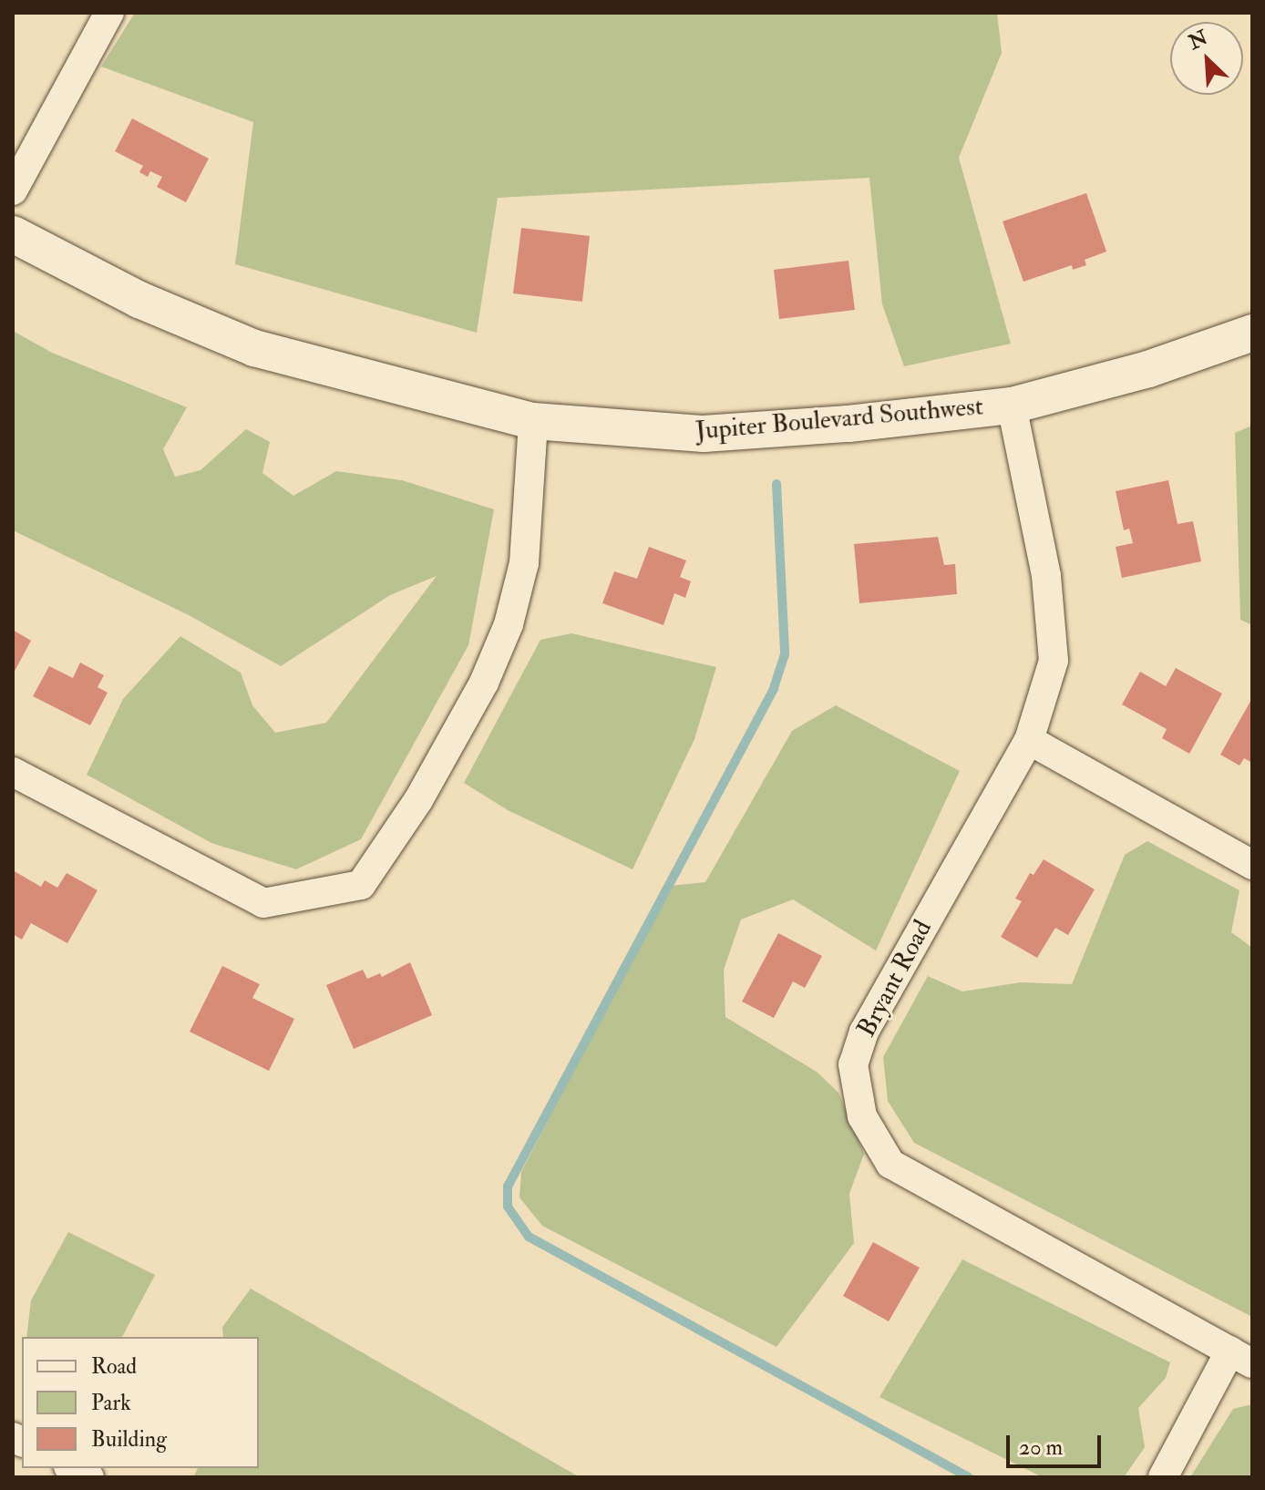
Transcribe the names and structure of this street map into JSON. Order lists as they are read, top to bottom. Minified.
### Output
{"streets":{"street":["Jupiter Boulevard Southwest","Bryant Road"]},"crossings":[["Jupiter Boulevard Southwest","Bryant Road"]],"legend":["Road","Park","Building"],"scale_bar":"20 m","north":"top left"}
